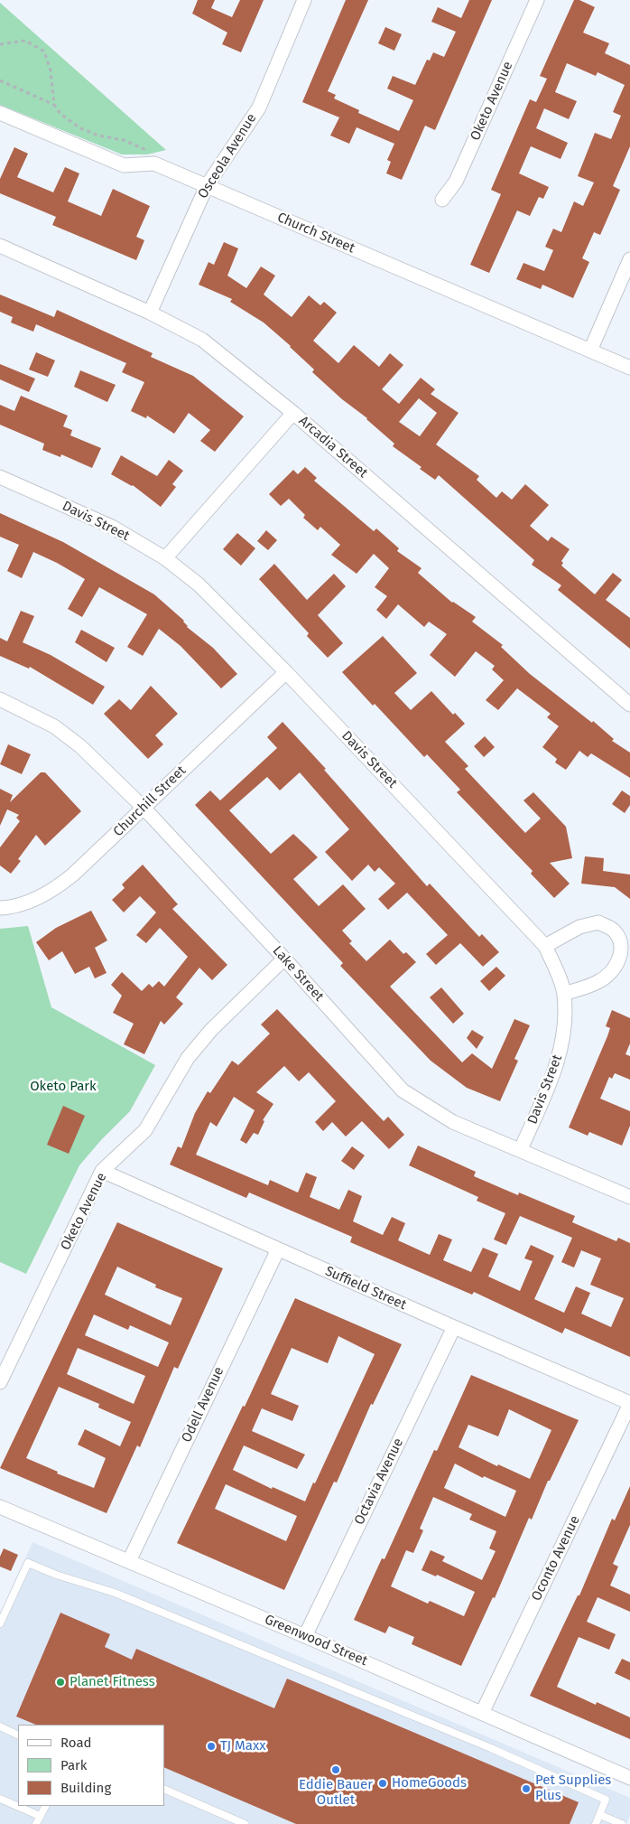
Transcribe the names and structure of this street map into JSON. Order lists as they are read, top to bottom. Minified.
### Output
{"streets":{"street":["Oketo Avenue","Osceola Avenue","Church Street","Arcadia Street","Davis Street","Churchill Street","Lake Street","Suffield Street","Odell Avenue","Octavia Avenue","Oconto Avenue","Greenwood Street"]},"crossings":[["Oketo Avenue","Lake Street"],["Oketo Avenue","Suffield Street"],["Osceola Avenue","Church Street"],["Osceola Avenue","Arcadia Street"],["Davis Street","Churchill Street"],["Davis Street","Lake Street"],["Churchill Street","Lake Street"],["Suffield Street","Odell Avenue"],["Suffield Street","Octavia Avenue"],["Suffield Street","Oconto Avenue"],["Odell Avenue","Greenwood Street"],["Octavia Avenue","Greenwood Street"],["Oconto Avenue","Greenwood Street"]],"parks":["Oketo Park"],"places":["Planet Fitness","TJ Maxx","Eddie Bauer Outlet","HomeGoods","Pet Supplies Plus"],"legend":["Road","Park","Building"]}
